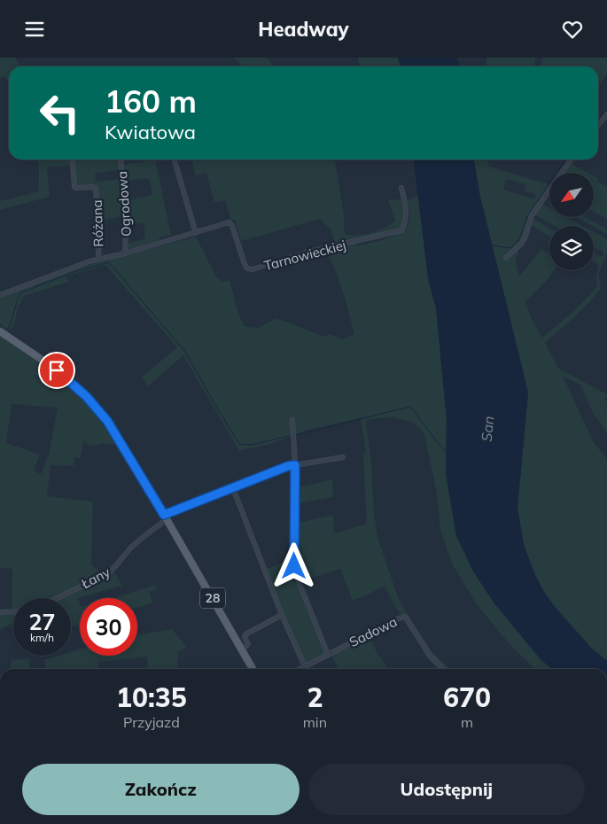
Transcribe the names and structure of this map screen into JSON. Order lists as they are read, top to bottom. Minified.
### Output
{"streets":{"main road":["28"],"street":["Ogrodowa","Różana","Tarnowieckiej","Łany","Sadowa"]},"crossings":[["Ogrodowa","Tarnowieckiej"],["Różana","Tarnowieckiej"],["Łany","28"]],"water":["San"],"north":"bottom left","page":{"header":"Headway","turn":["160 m","Kwiatowa"],"speed":"27 km/h","limit":"30","eta":["10:35","Przyjazd","2","min","670","m"],"buttons":["Zakończ","Udostępnij"]}}
